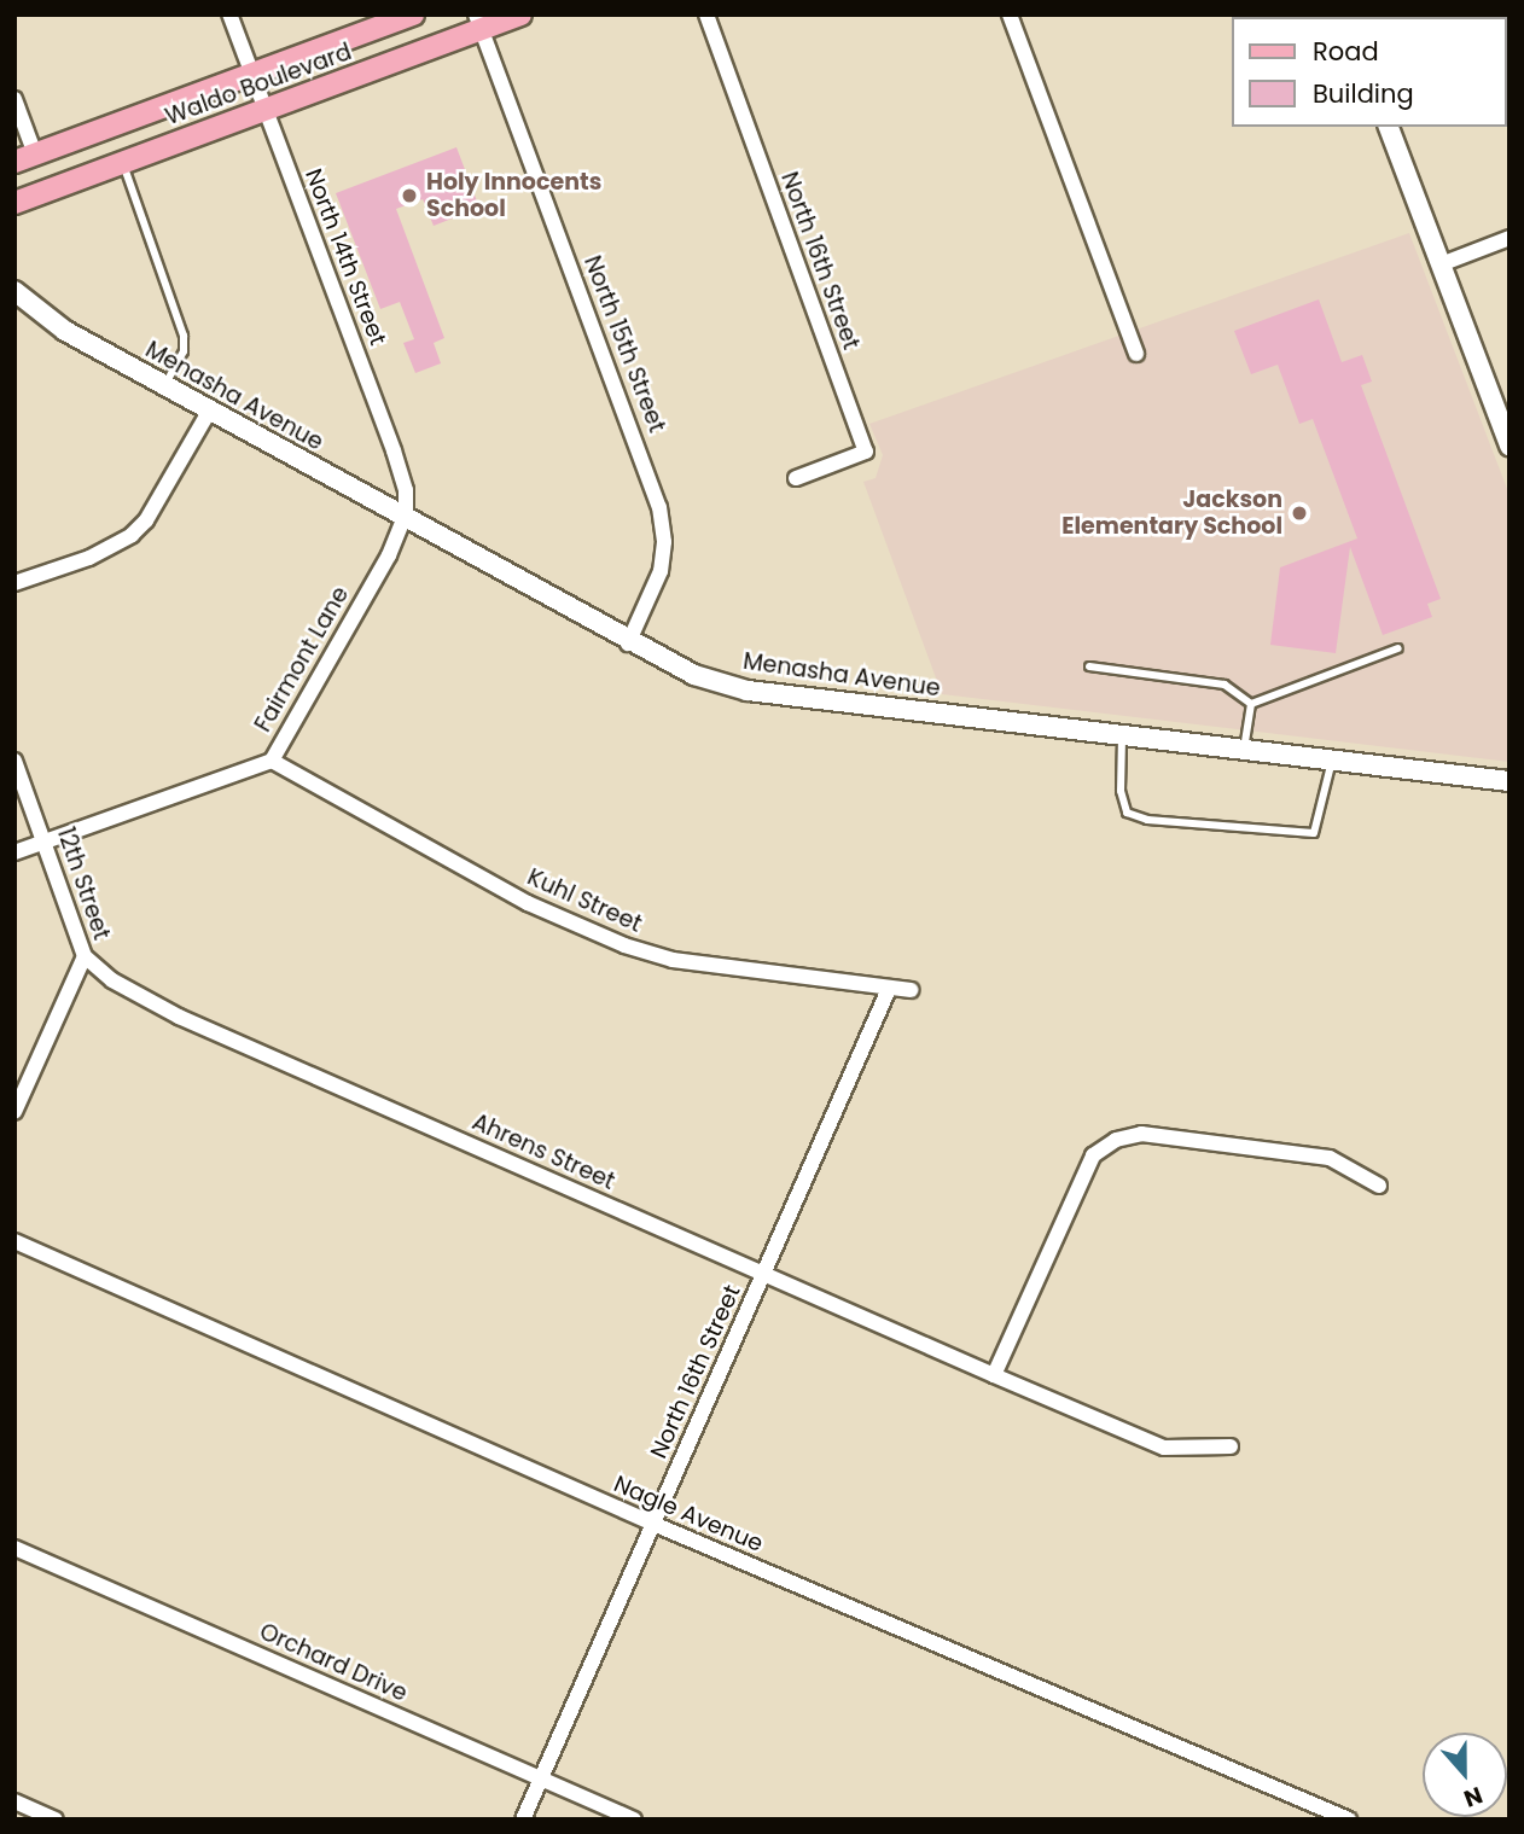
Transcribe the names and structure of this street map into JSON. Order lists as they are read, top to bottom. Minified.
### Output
{"streets":{"main road":["Waldo Boulevard"],"street":["North 14th Street","North 16th Street","North 15th Street","Menasha Avenue","Fairmont Lane","12th Street","Kuhl Street","Ahrens Street","Nagle Avenue","Orchard Drive"]},"crossings":[["Waldo Boulevard","North 14th Street"],["Waldo Boulevard","North 15th Street"],["North 14th Street","Menasha Avenue"],["North 14th Street","Fairmont Lane"],["North 16th Street","Kuhl Street"],["North 16th Street","Ahrens Street"],["North 16th Street","Nagle Avenue"],["North 16th Street","Orchard Drive"],["North 15th Street","Menasha Avenue"],["Menasha Avenue","Fairmont Lane"],["Fairmont Lane","12th Street"],["Fairmont Lane","Kuhl Street"],["12th Street","Ahrens Street"]],"places":["Holy Innocents School","Jackson Elementary School"],"legend":["Road","Building"],"north":"bottom"}
